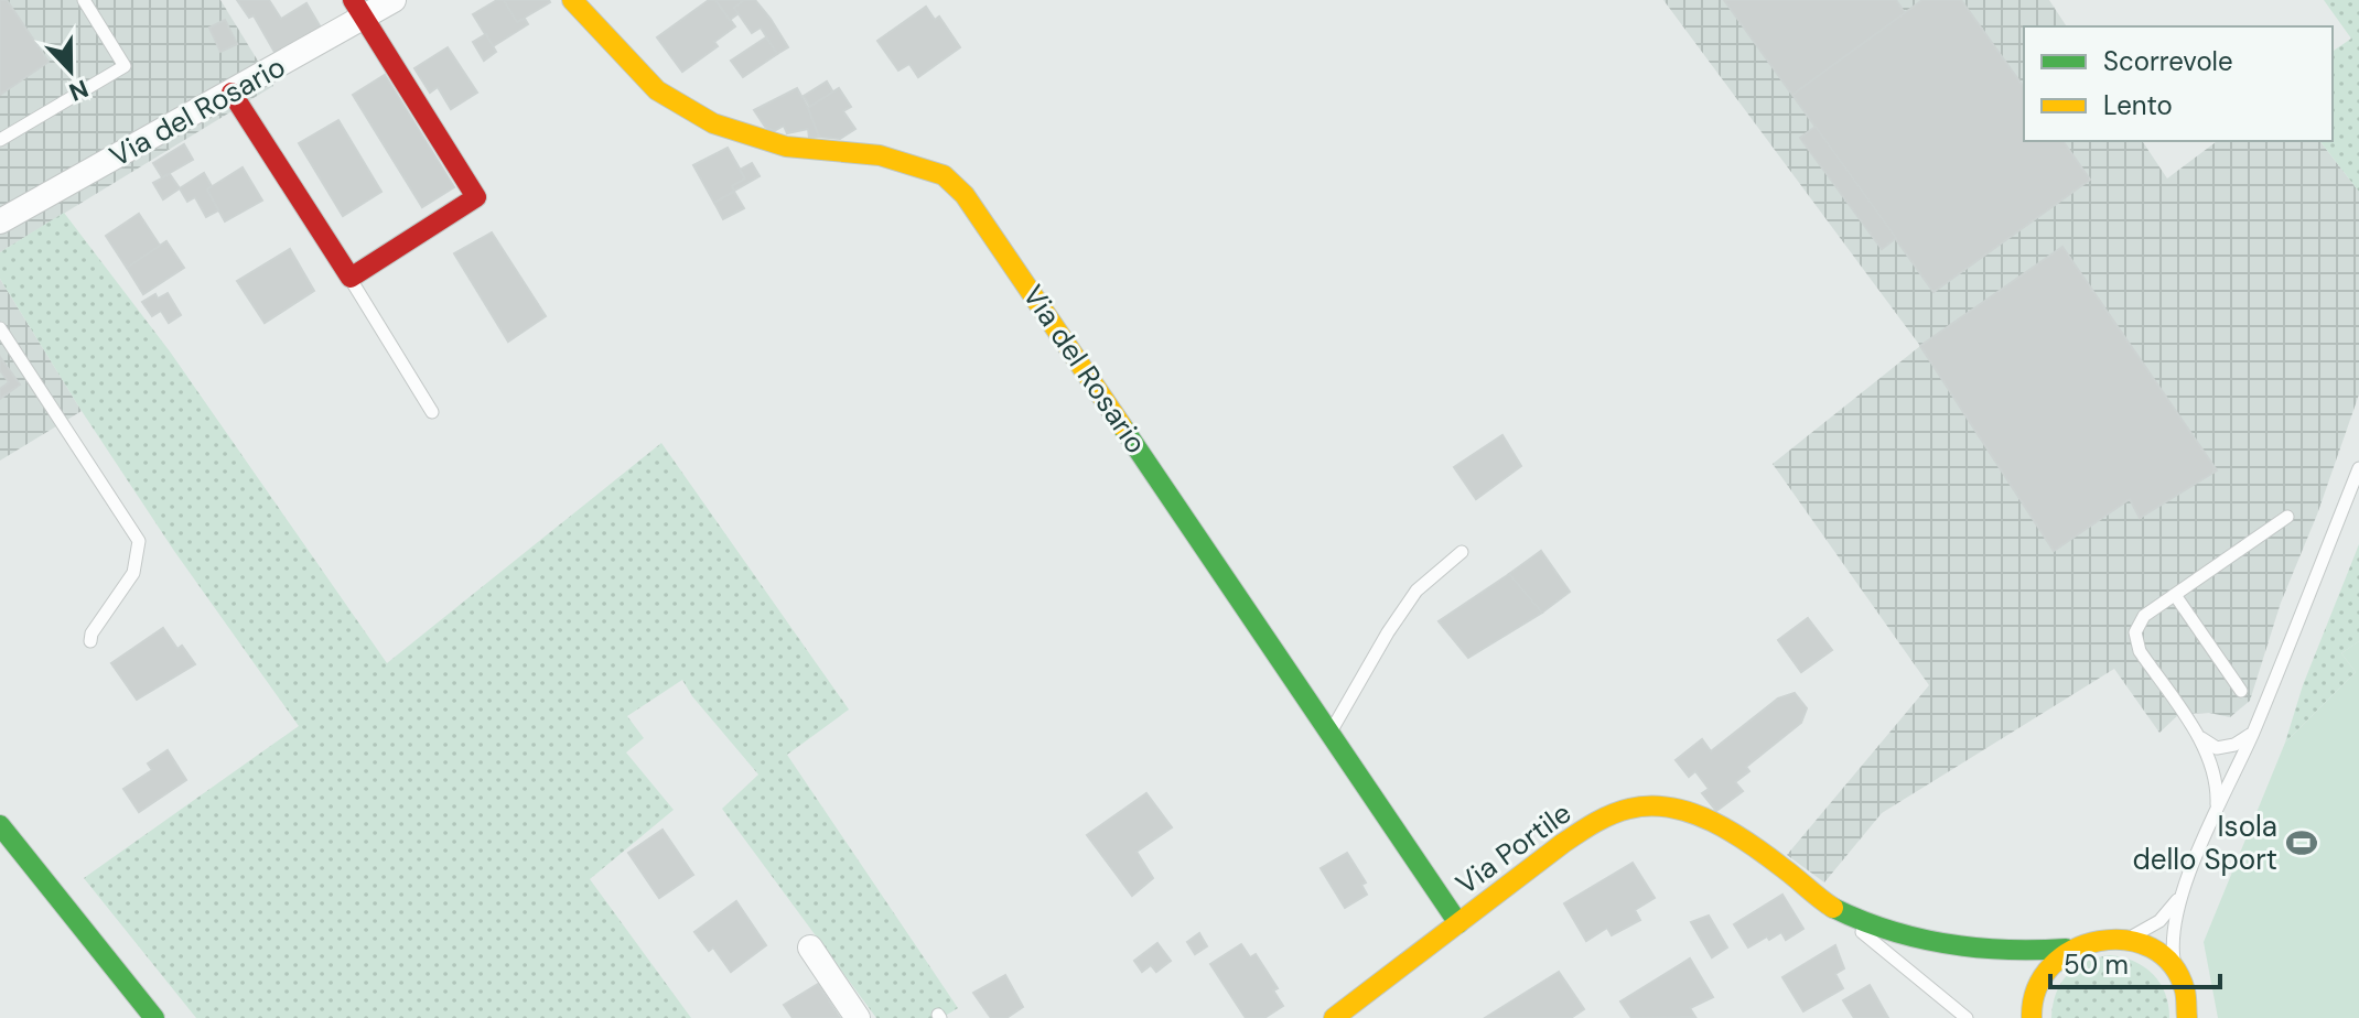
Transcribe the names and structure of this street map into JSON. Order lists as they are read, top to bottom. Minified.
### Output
{"streets":{"main road":["Via del Rosario","Via Portile"]},"crossings":[["Via del Rosario","Via Portile"]],"places":{"sports":["Isola dello Sport"]},"legend":["Scorrevole","Lento"],"scale_bar":"50 m","north":"bottom"}
